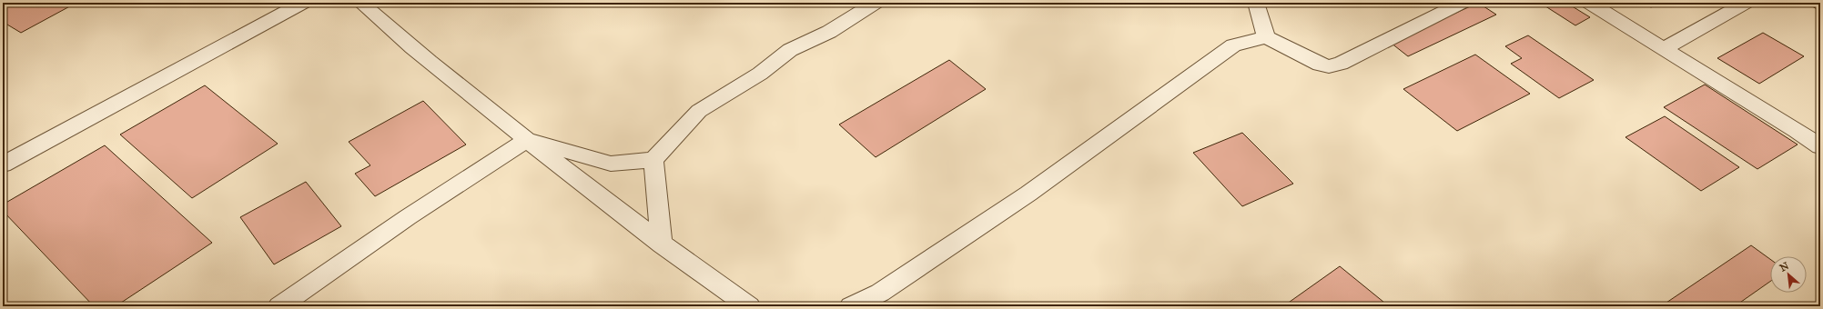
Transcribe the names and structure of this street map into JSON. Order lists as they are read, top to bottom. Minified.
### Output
{"north":"top left"}
